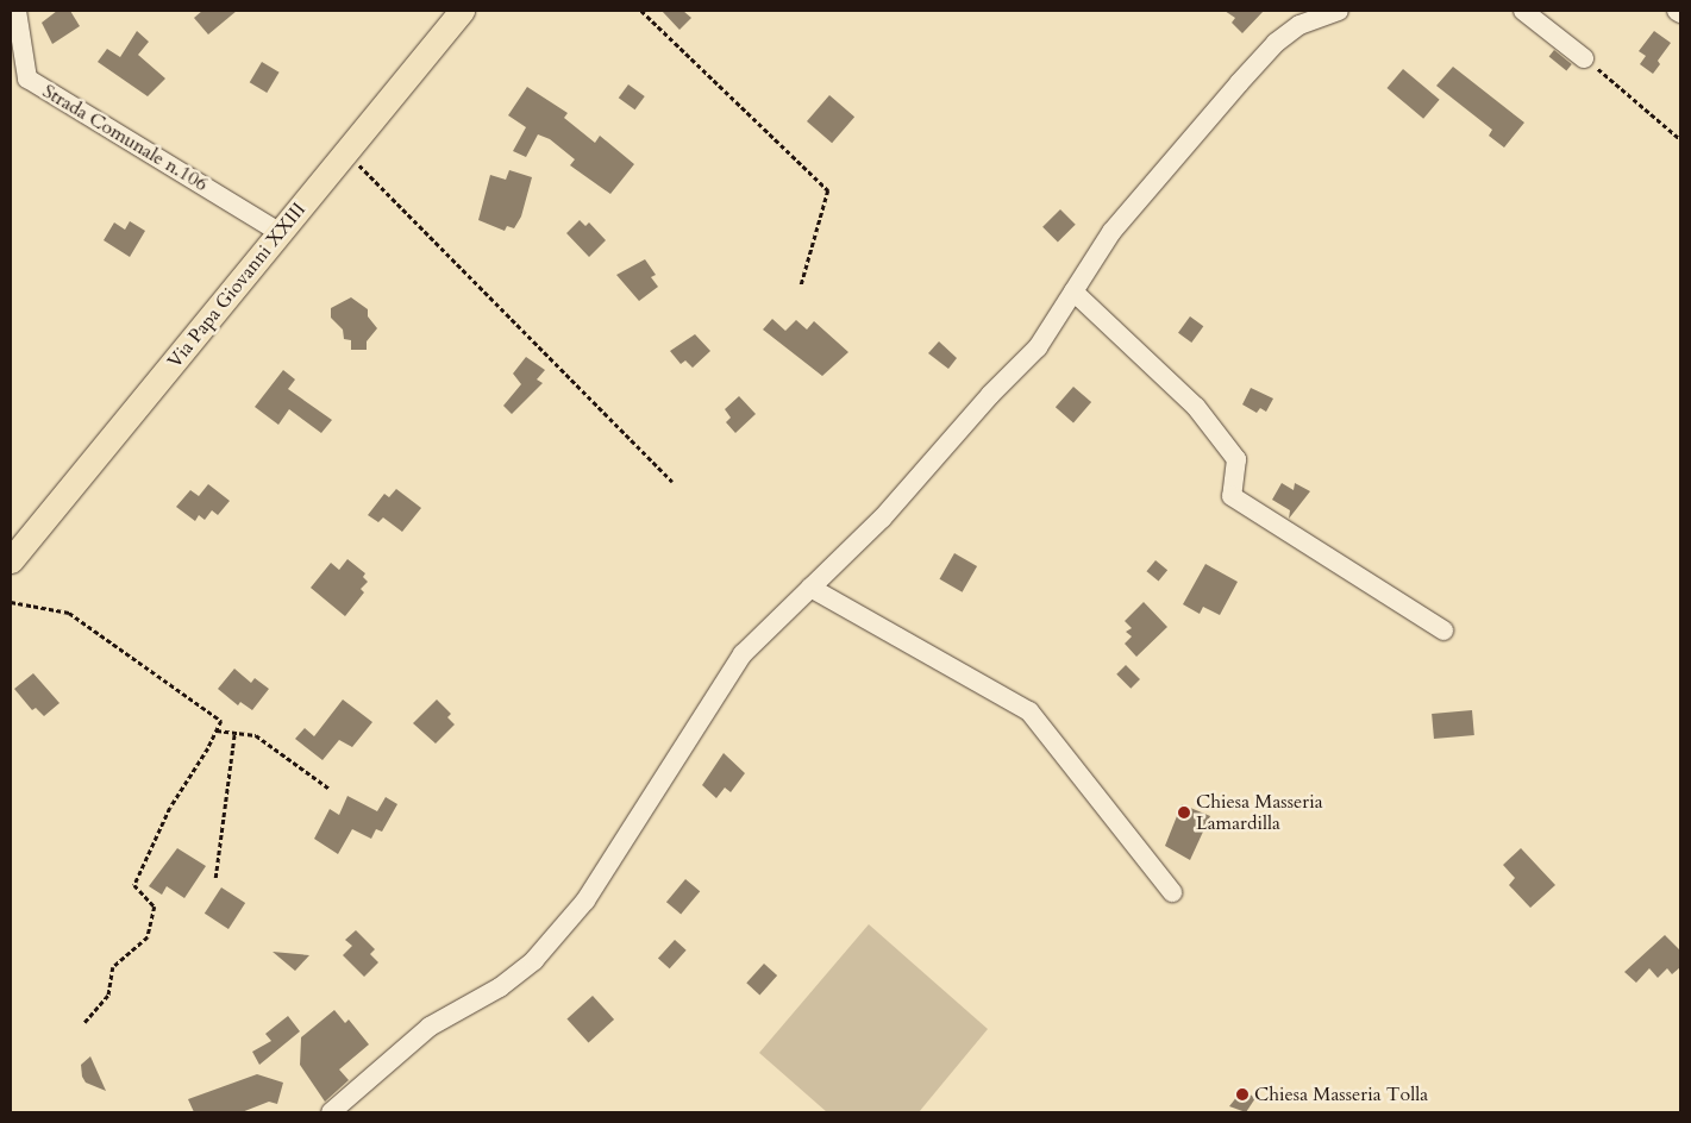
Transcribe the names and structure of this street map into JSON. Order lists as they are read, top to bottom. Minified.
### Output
{"streets":{"main road":["Via Papa Giovanni XXIII"],"street":["Strada Comunale n.106"]},"crossings":[["Strada Comunale n.106","Via Papa Giovanni XXIII"]],"places":["Chiesa Masseria Lamardilla","Chiesa Masseria Tolla"]}
